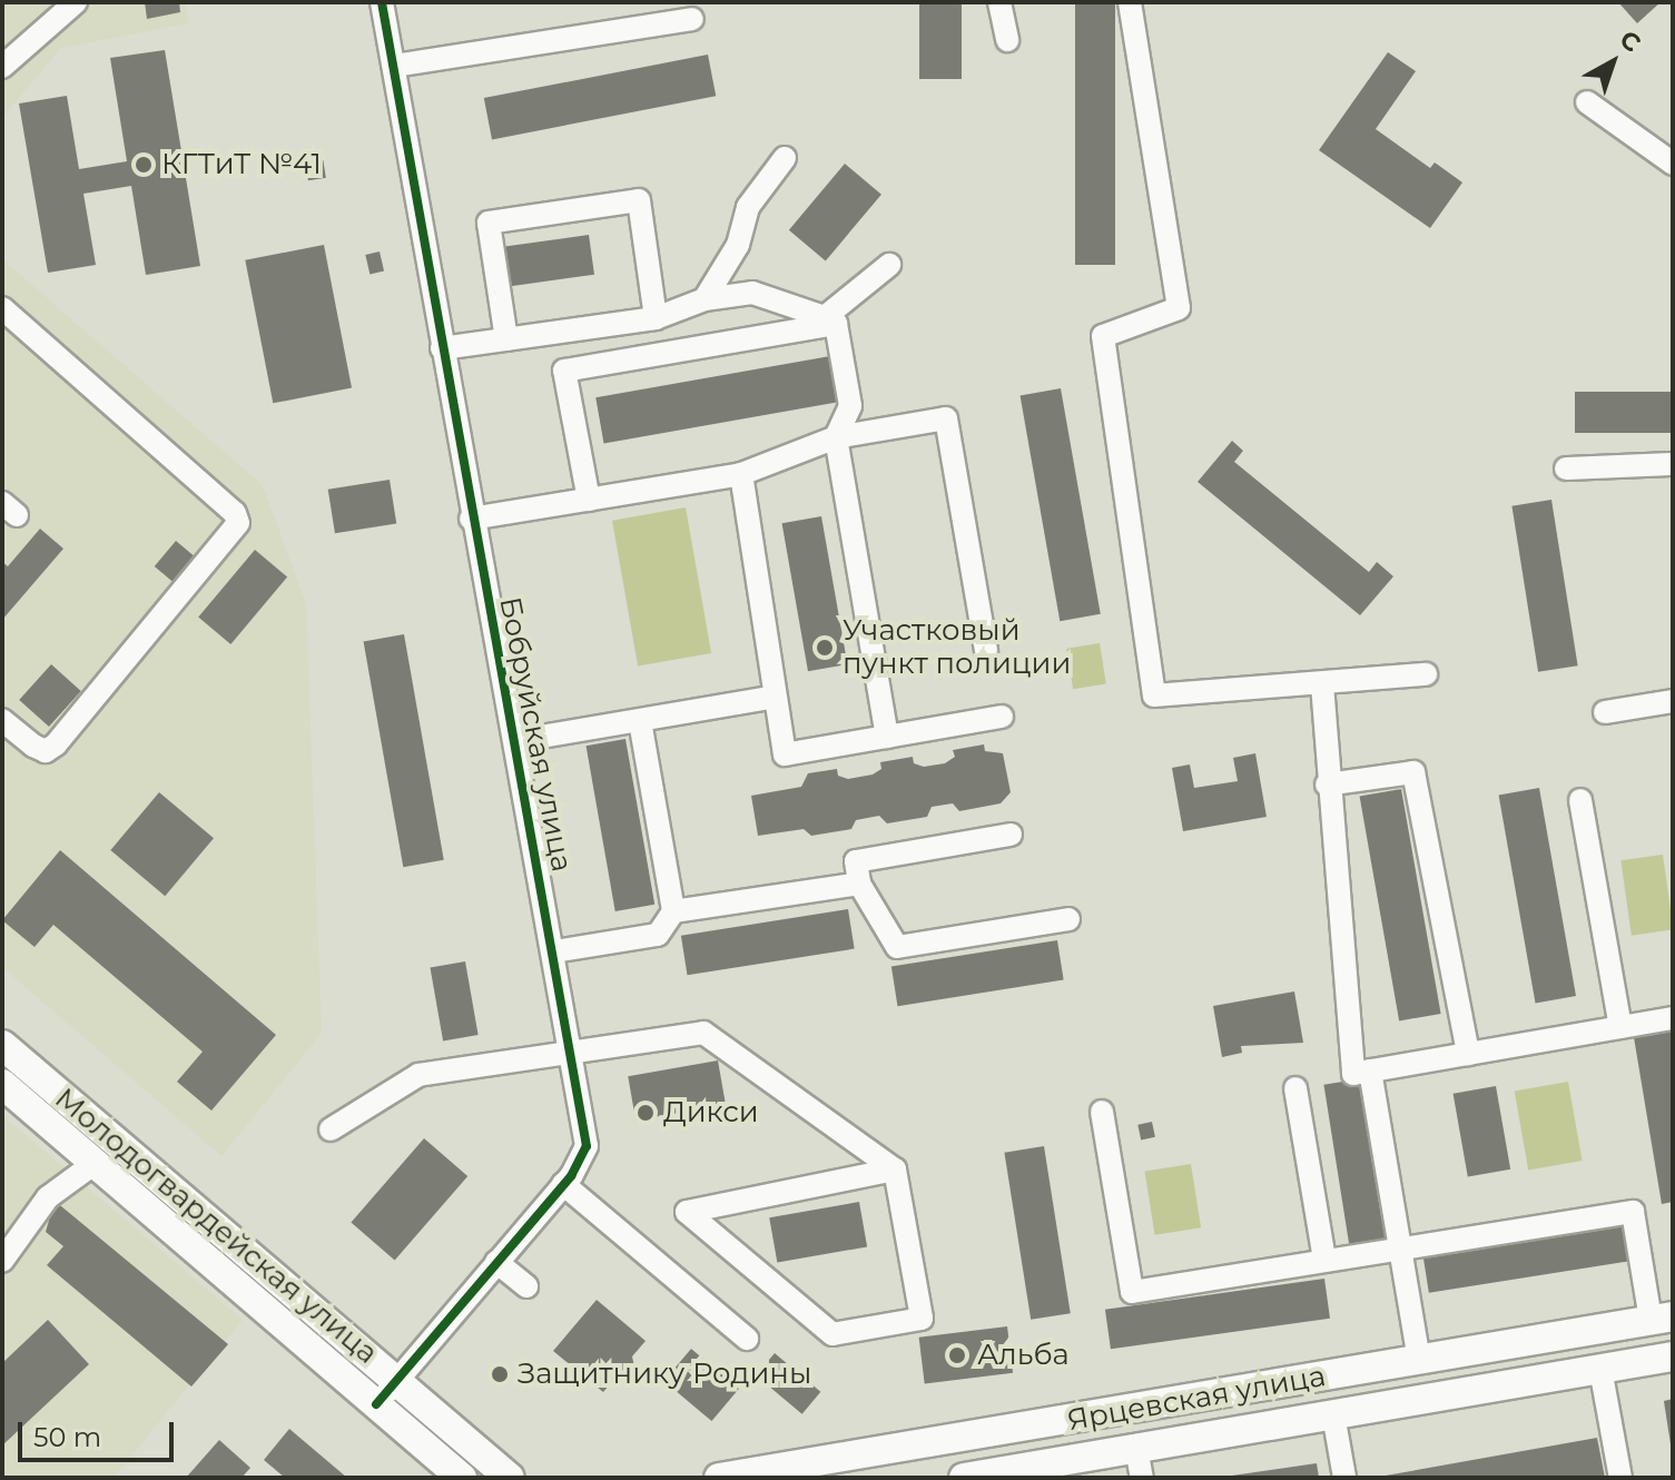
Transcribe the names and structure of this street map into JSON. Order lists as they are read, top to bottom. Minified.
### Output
{"streets":{"main road":["Молодогвардейская улица","Ярцевская улица"],"street":["Бобруйская улица"]},"crossings":[["Бобруйская улица","Молодогвардейская улица"]],"places":["КГТиТ №41","Участковый пункт полиции","Дикси","Альба","Защитнику Родины"],"scale_bar":"50 m","north":"top right"}
